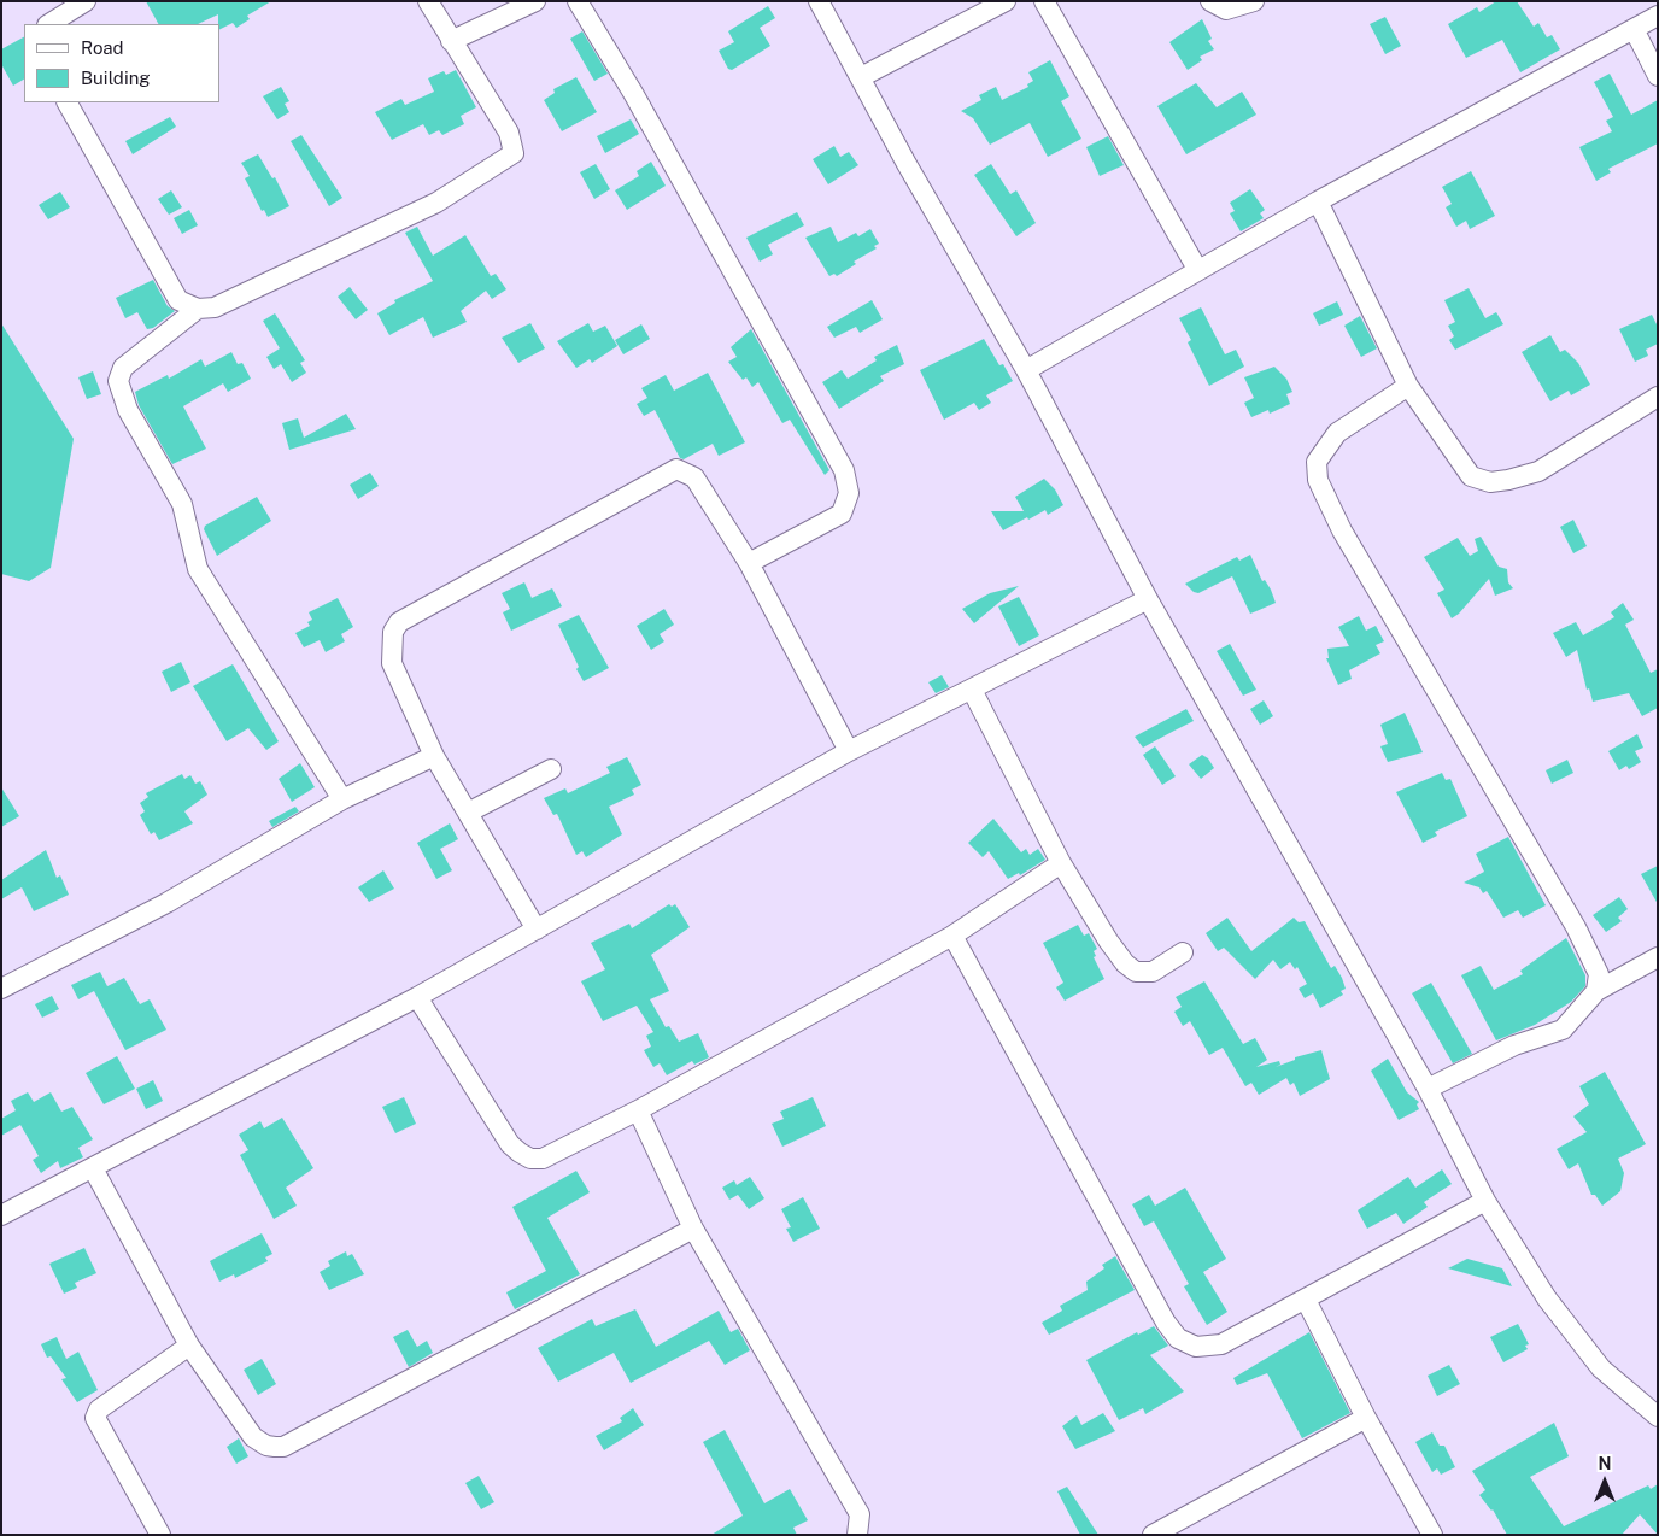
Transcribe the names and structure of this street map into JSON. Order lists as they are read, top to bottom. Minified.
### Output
{"legend":["Road","Building"],"north":"top"}
